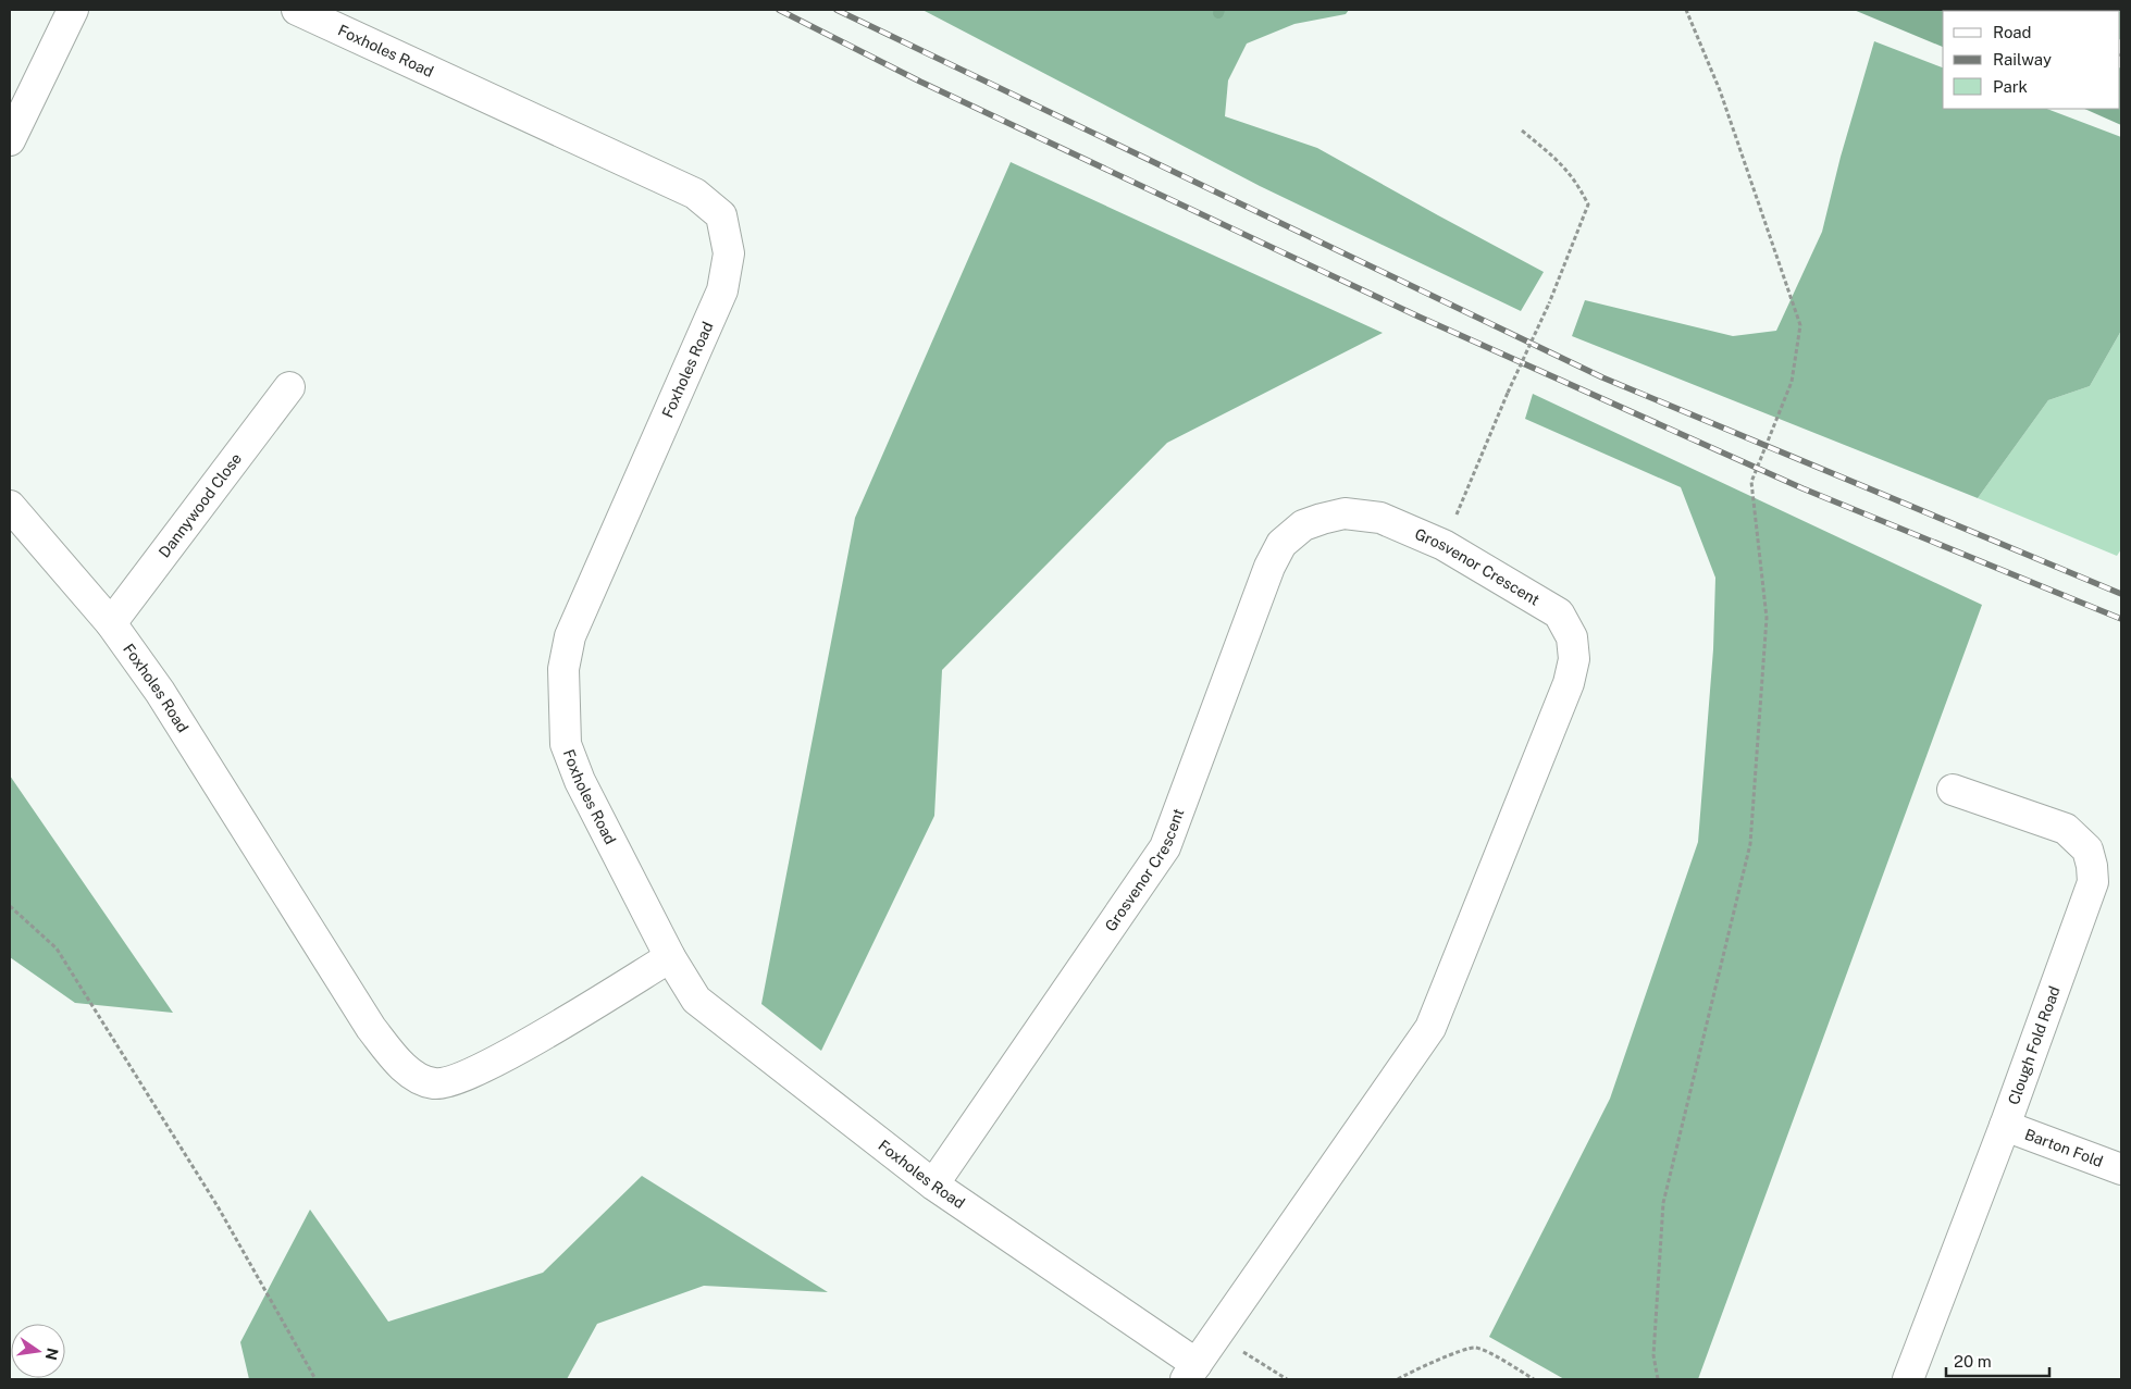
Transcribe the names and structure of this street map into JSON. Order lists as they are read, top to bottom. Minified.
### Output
{"streets":{"street":["Foxholes Road","Dannywood Close","Grosvenor Crescent","Clough Fold Road","Barton Fold"]},"crossings":[["Foxholes Road","Dannywood Close"],["Foxholes Road","Grosvenor Crescent"],["Clough Fold Road","Barton Fold"]],"legend":["Road","Railway","Park"],"scale_bar":"20 m","north":"right"}
